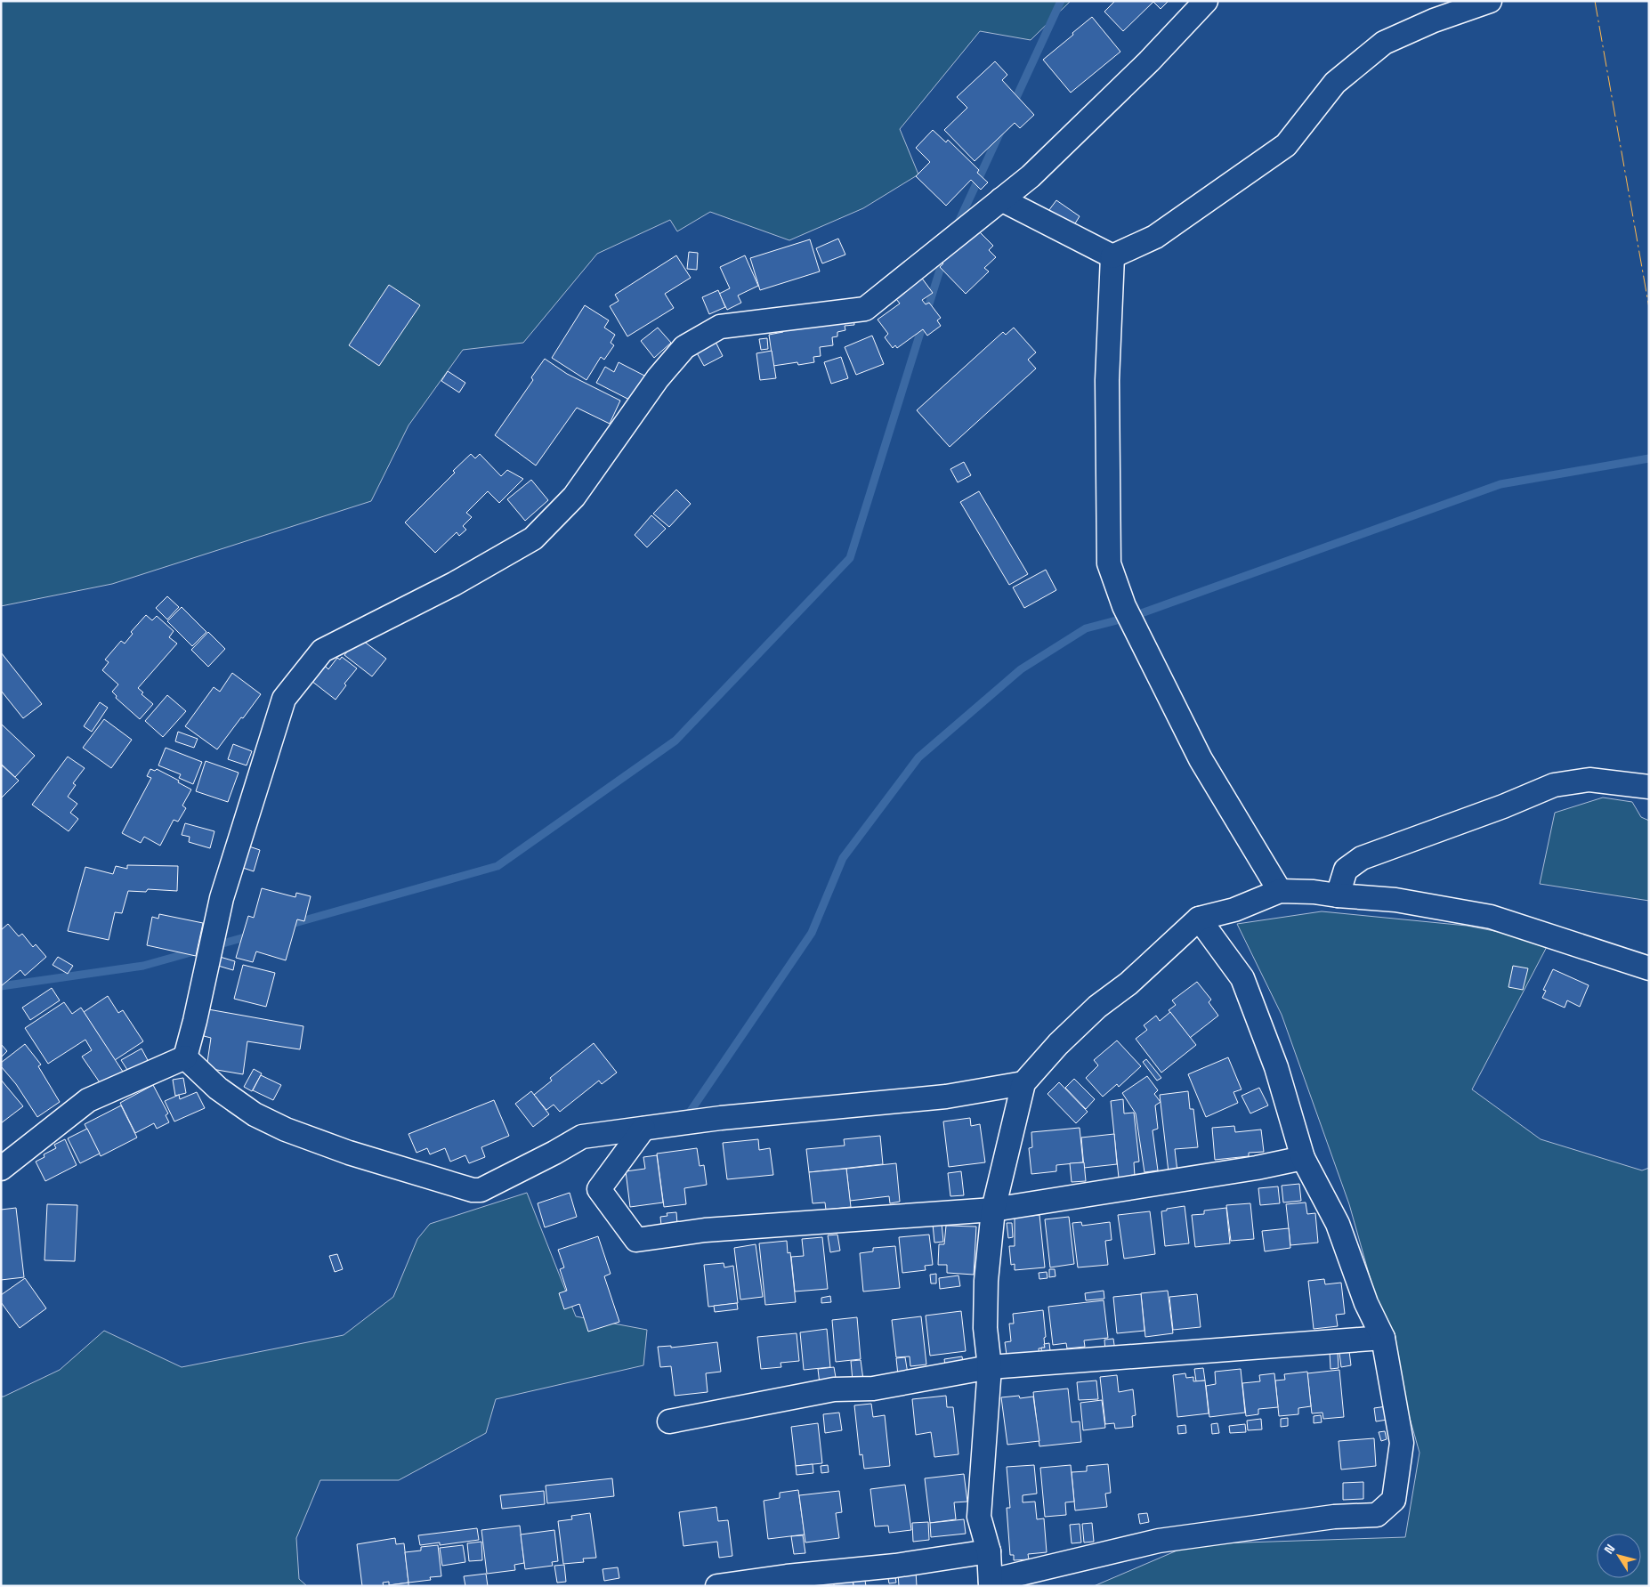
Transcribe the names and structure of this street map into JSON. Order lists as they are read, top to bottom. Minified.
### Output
{"north":"top left"}
